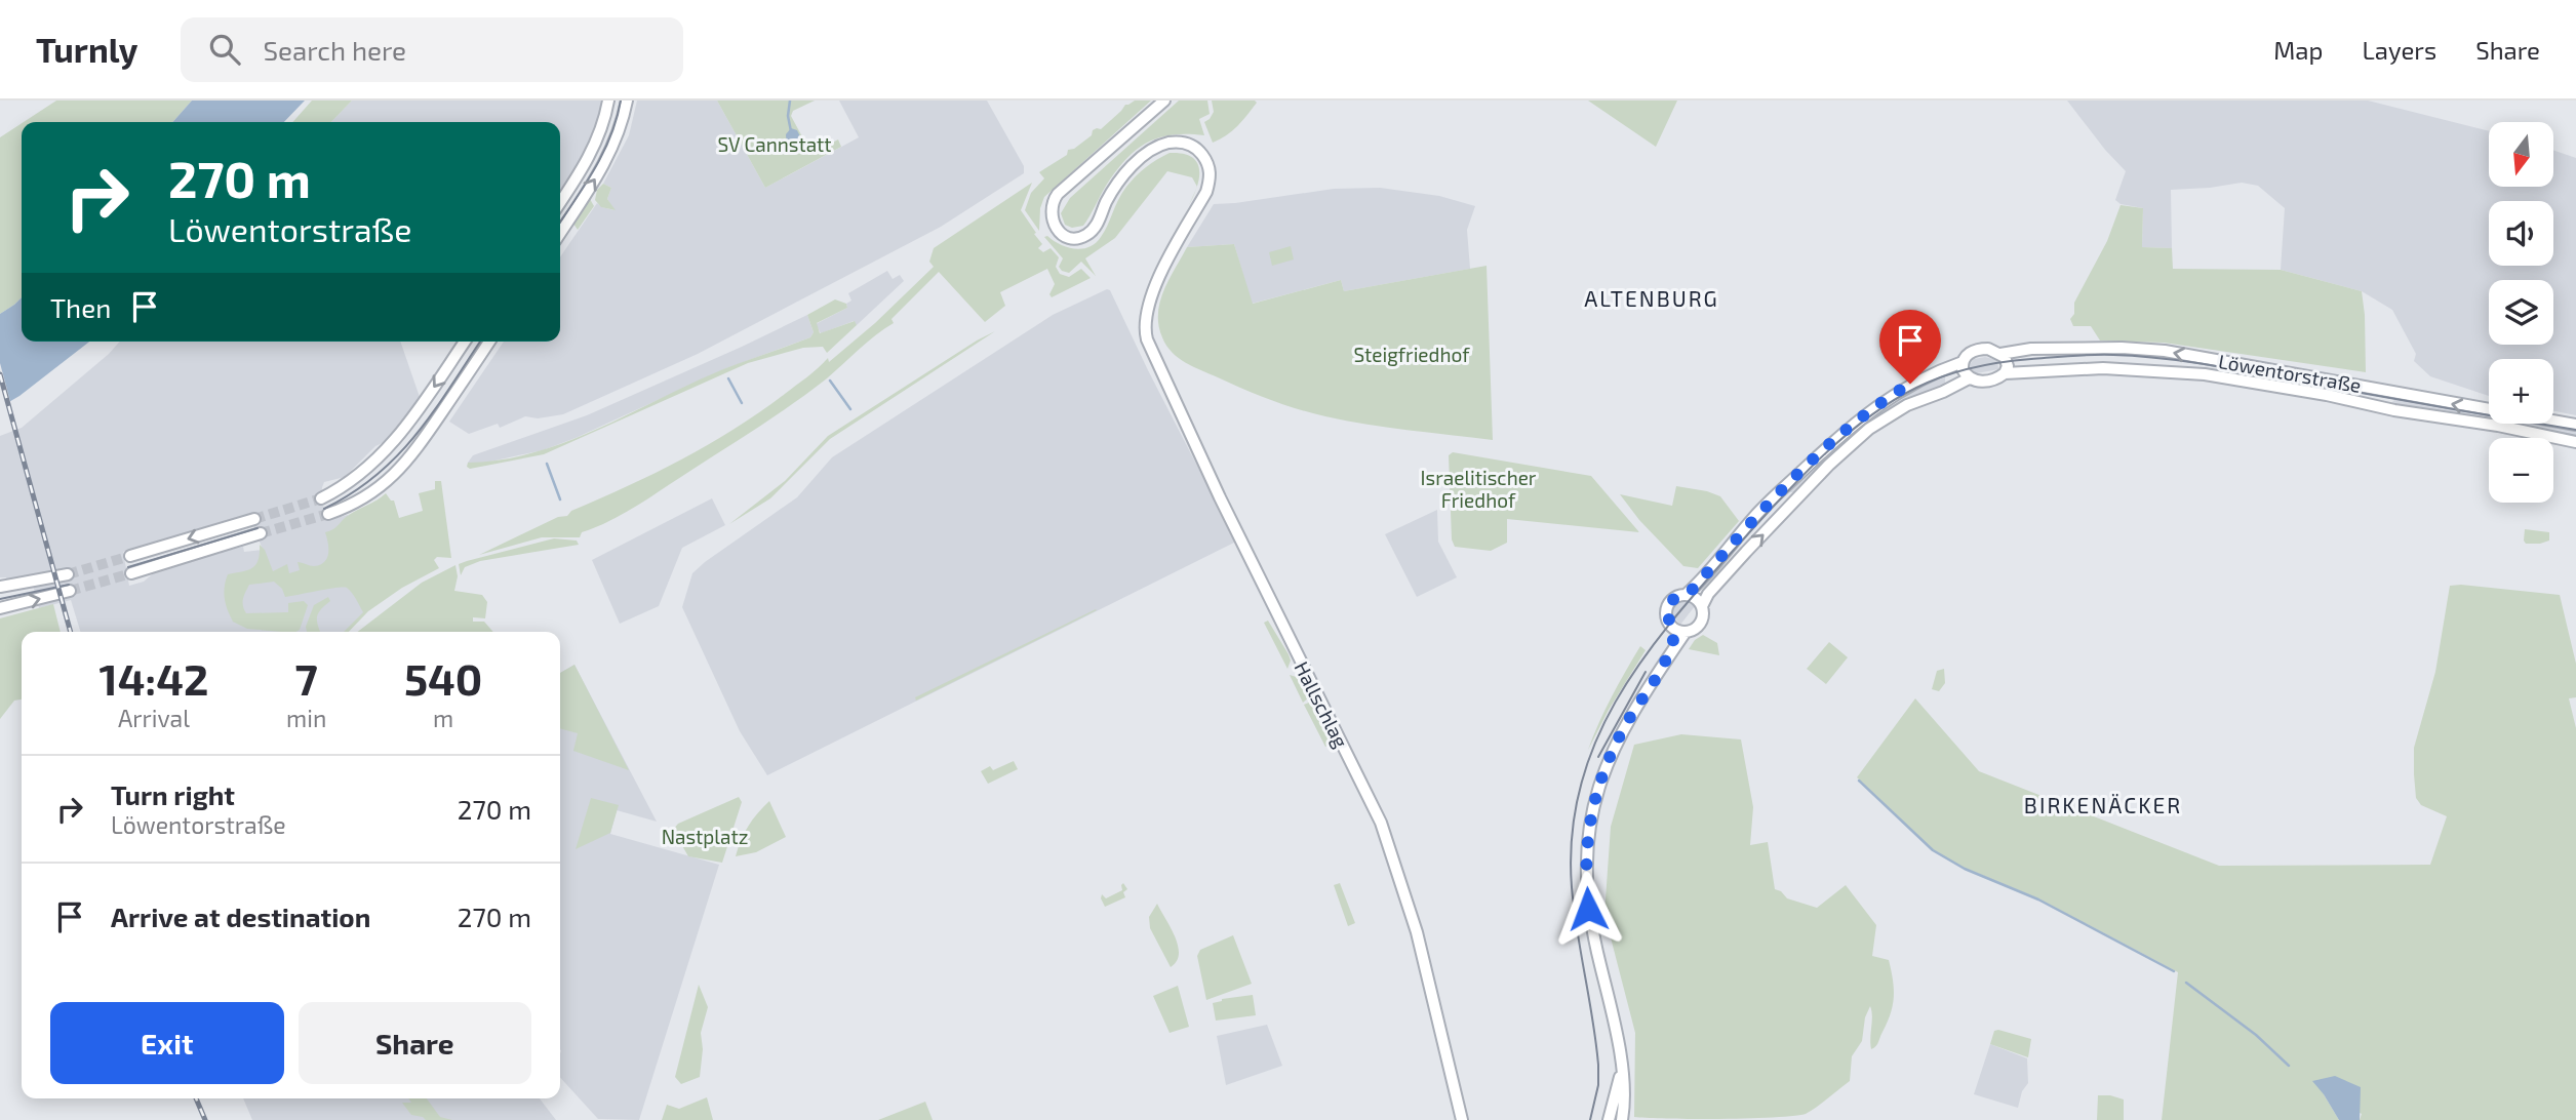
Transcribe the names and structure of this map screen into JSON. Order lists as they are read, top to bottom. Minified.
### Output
{"streets":{"main road":["Löwentorstraße","Hallschlag"]},"districts":["ALTENBURG","BIRKENÄCKER"],"parks":["SV Cannstatt","Steigfriedhof","Israelitischer Friedhof","Nastplatz"],"north":"bottom","page":{"header":"Turnly","search":"Search here","nav":["Map","Layers","Share"],"map_buttons":["+","−"],"turn":["270 m","Löwentorstraße"],"then":"Then","eta":["14:42","Arrival","7","min","540","m"],"list":[{"name":"Turn right","note":"Löwentorstraße","value":"270 m"},{"name":"Arrive at destination","value":"270 m"}],"buttons":["Exit","Share"]}}
